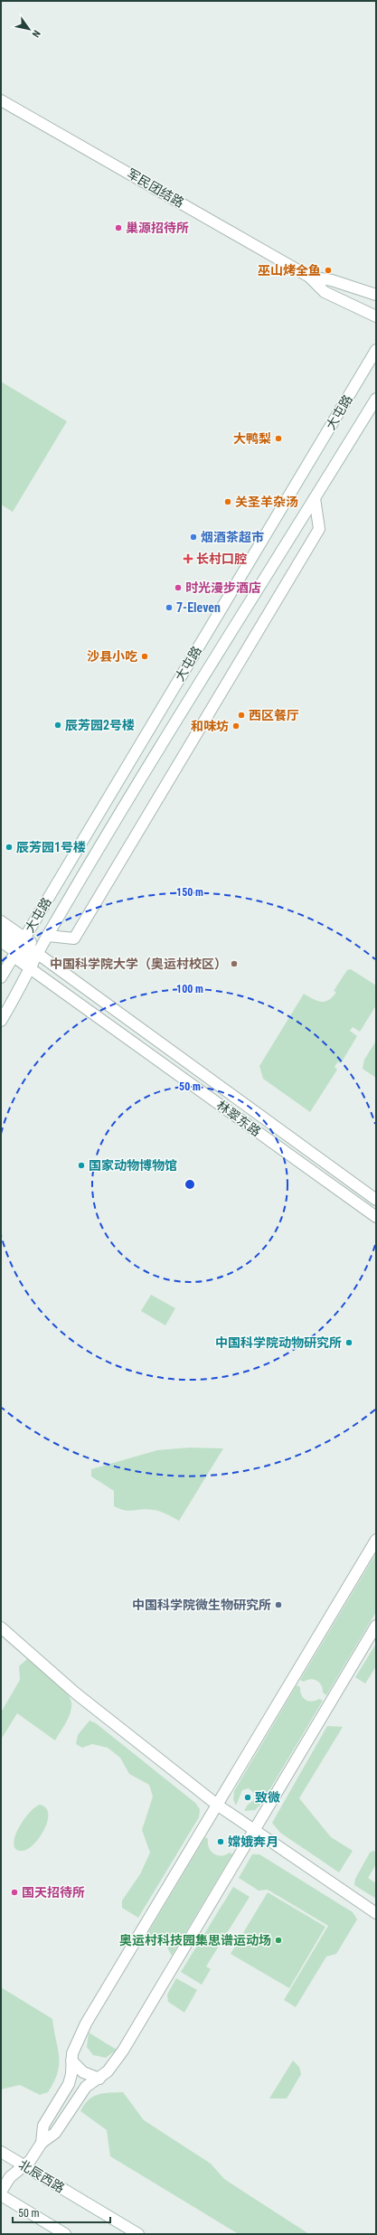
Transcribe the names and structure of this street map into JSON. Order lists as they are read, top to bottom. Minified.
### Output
{"streets":{"street":["军民团结路","大屯路","林翠东路","北辰西路"]},"crossings":[["大屯路","林翠东路"]],"places":{"other":["巢源招待所","巫山烤全鱼","大鸭梨","关圣羊杂汤","烟酒茶超市","时光漫步酒店","7-Eleven","沙县小吃","西区餐厅","辰芳园2号楼","和味坊","辰芳园1号楼","中国科学院大学（奥运村校区）","国家动物博物馆","中国科学院动物研究所","中国科学院微生物研究所","致微","嫦娥奔月","国天招待所","奥运村科技园集思谱运动场"],"health":["长村口腔"]},"scale_bar":"50 m","north":"bottom right","rings":["150 m","100 m","50 m"]}
